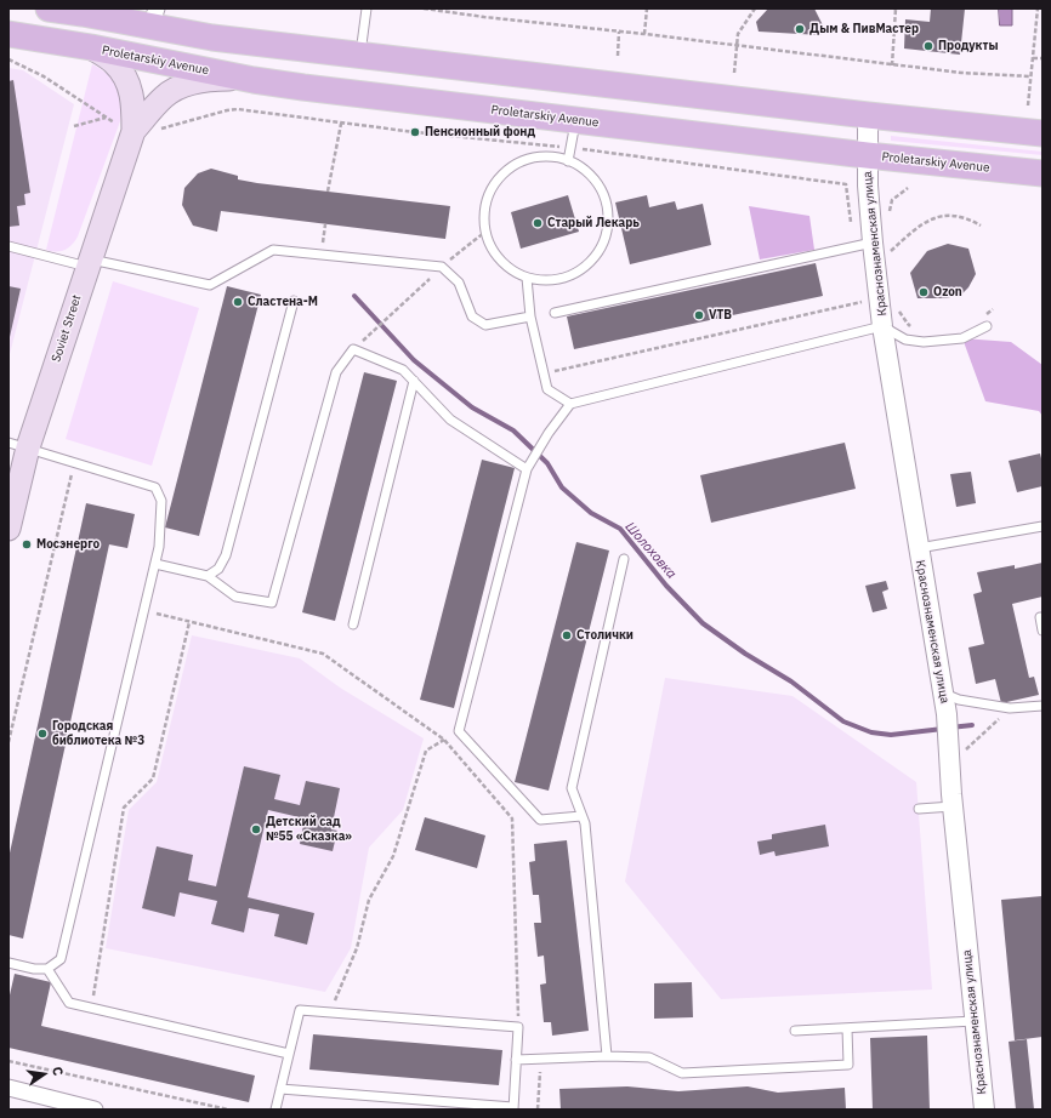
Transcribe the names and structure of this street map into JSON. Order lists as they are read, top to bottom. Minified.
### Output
{"streets":{"main road":["Proletarskiy Avenue","Soviet Street"],"street":["Краснознаменская улица"]},"crossings":[["Proletarskiy Avenue","Краснознаменская улица"]],"water":["Шолоховка"],"places":["Дым & ПивМастер","Продукты","Пенсионный фонд","Старый Лекарь","Ozon","Сластена-М","VTB","Мосэнерго","Столички","Городская библиотека №3","Детский сад №55 «Сказка»"],"north":"right"}
